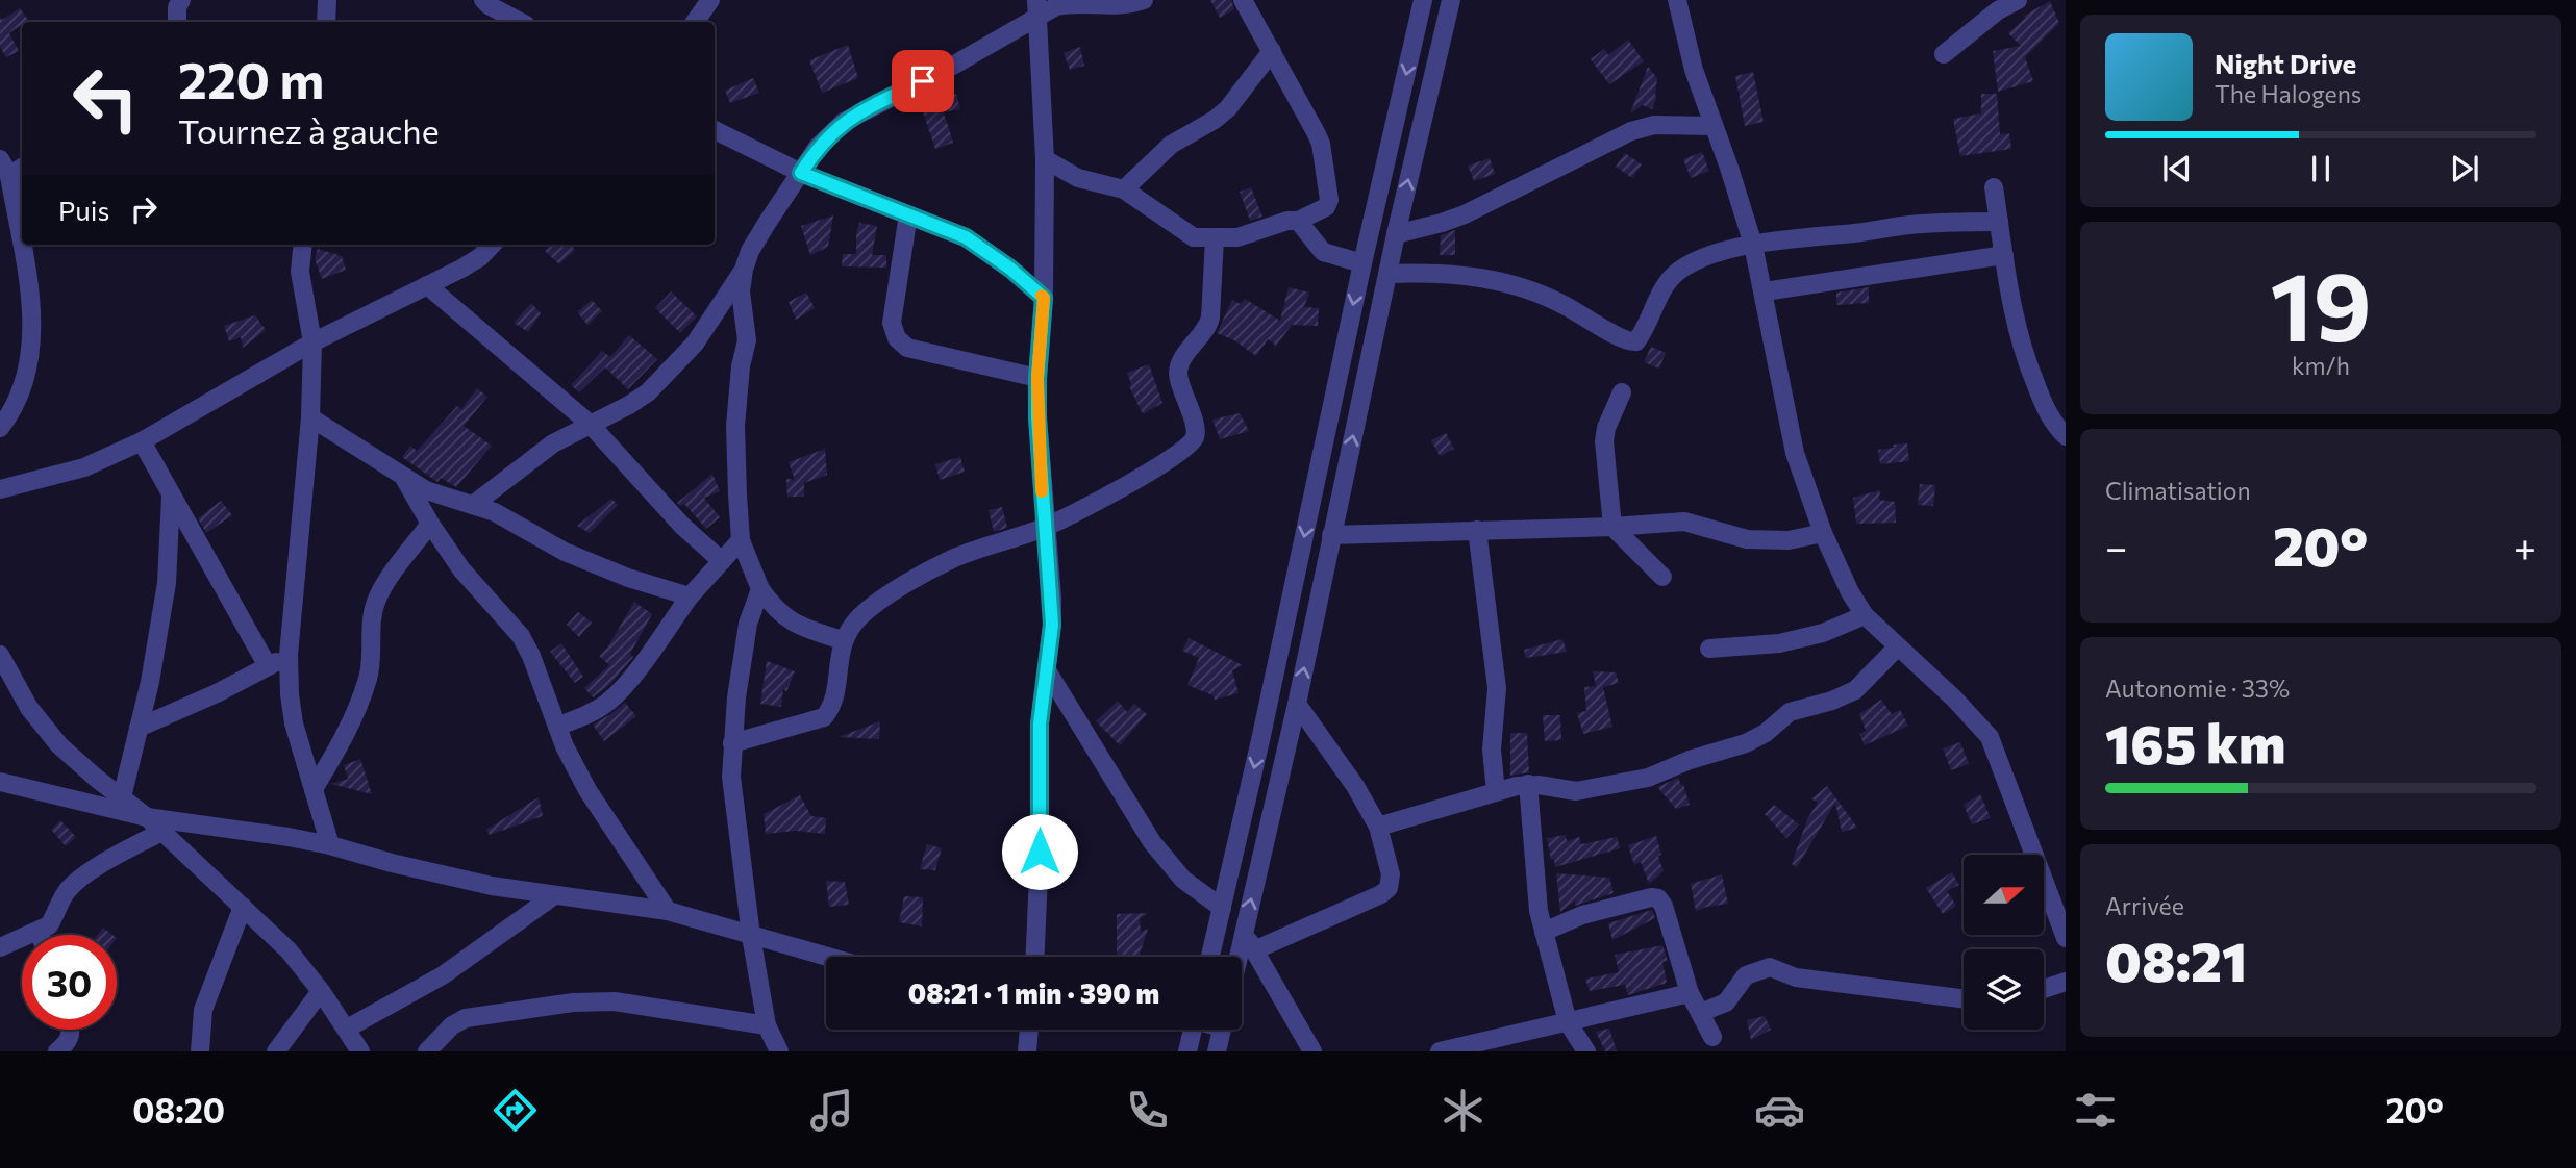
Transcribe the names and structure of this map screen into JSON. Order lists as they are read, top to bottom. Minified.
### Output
{"north":"right","page":{"turn":["220 m","Tournez à gauche"],"song":["Night Drive","The Halogens"],"then":"Puis","tile":[["19","km/h"],"Climatisation",["Autonomie · 33%","165 km"],["Arrivée","08:21"]],"heat":["−","20°","+"],"limit":"30","trip":"08:21 · 1 min · 390 m","tabs":["08:20","20°"]}}
